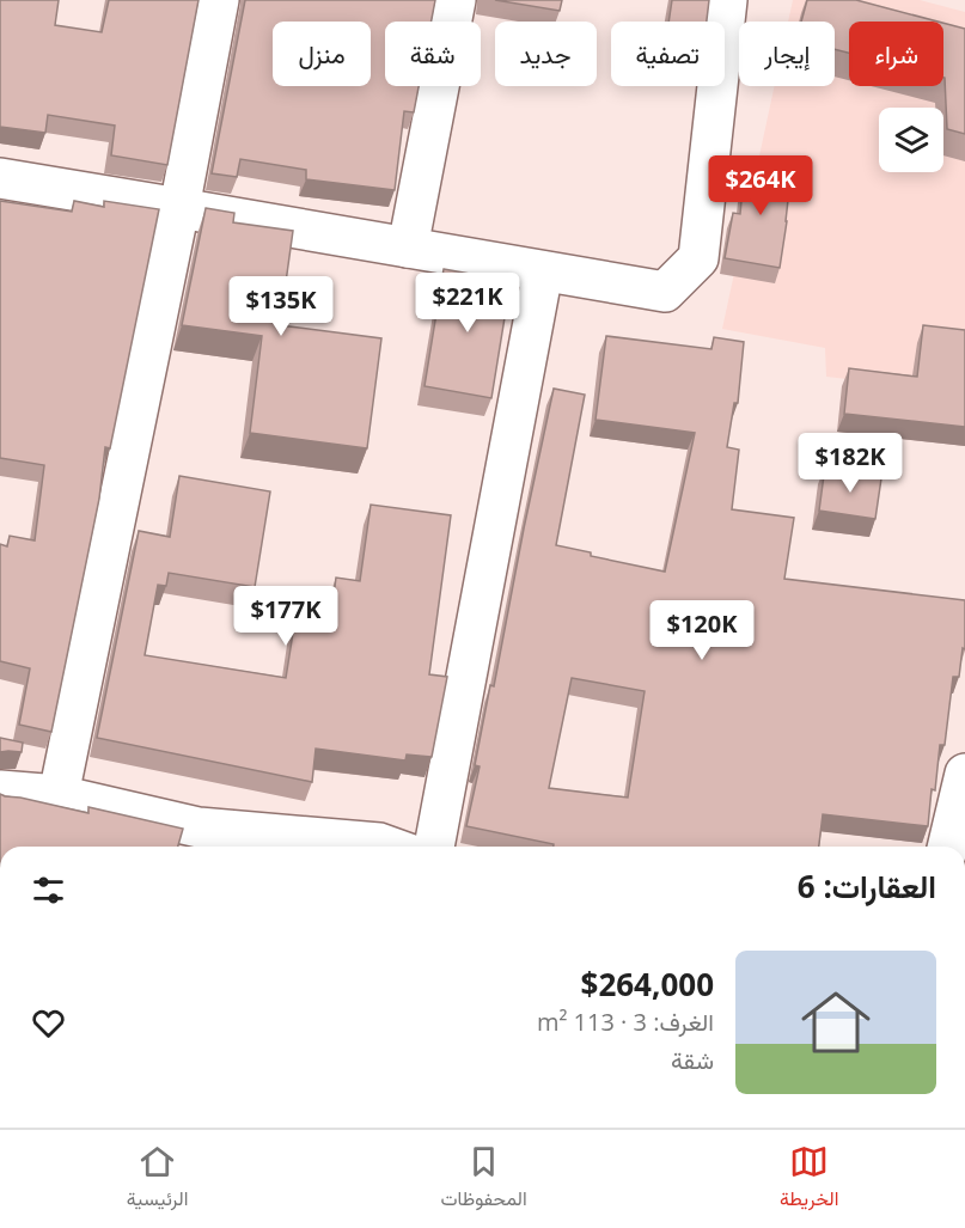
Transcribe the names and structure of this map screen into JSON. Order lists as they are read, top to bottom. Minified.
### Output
{"page":{"chip":["شراء","إيجار","تصفية","جديد","شقة","منزل"],"price":["$264K","$221K","$135K","$182K","$177K","$120K"],"heading":"العقارات: 6","list":[{"name":"$264,000","note":"الغرف: 3 · 113 m² · شقة"}],"tabs":["الخريطة","المحفوظات","الرئيسية"]}}
